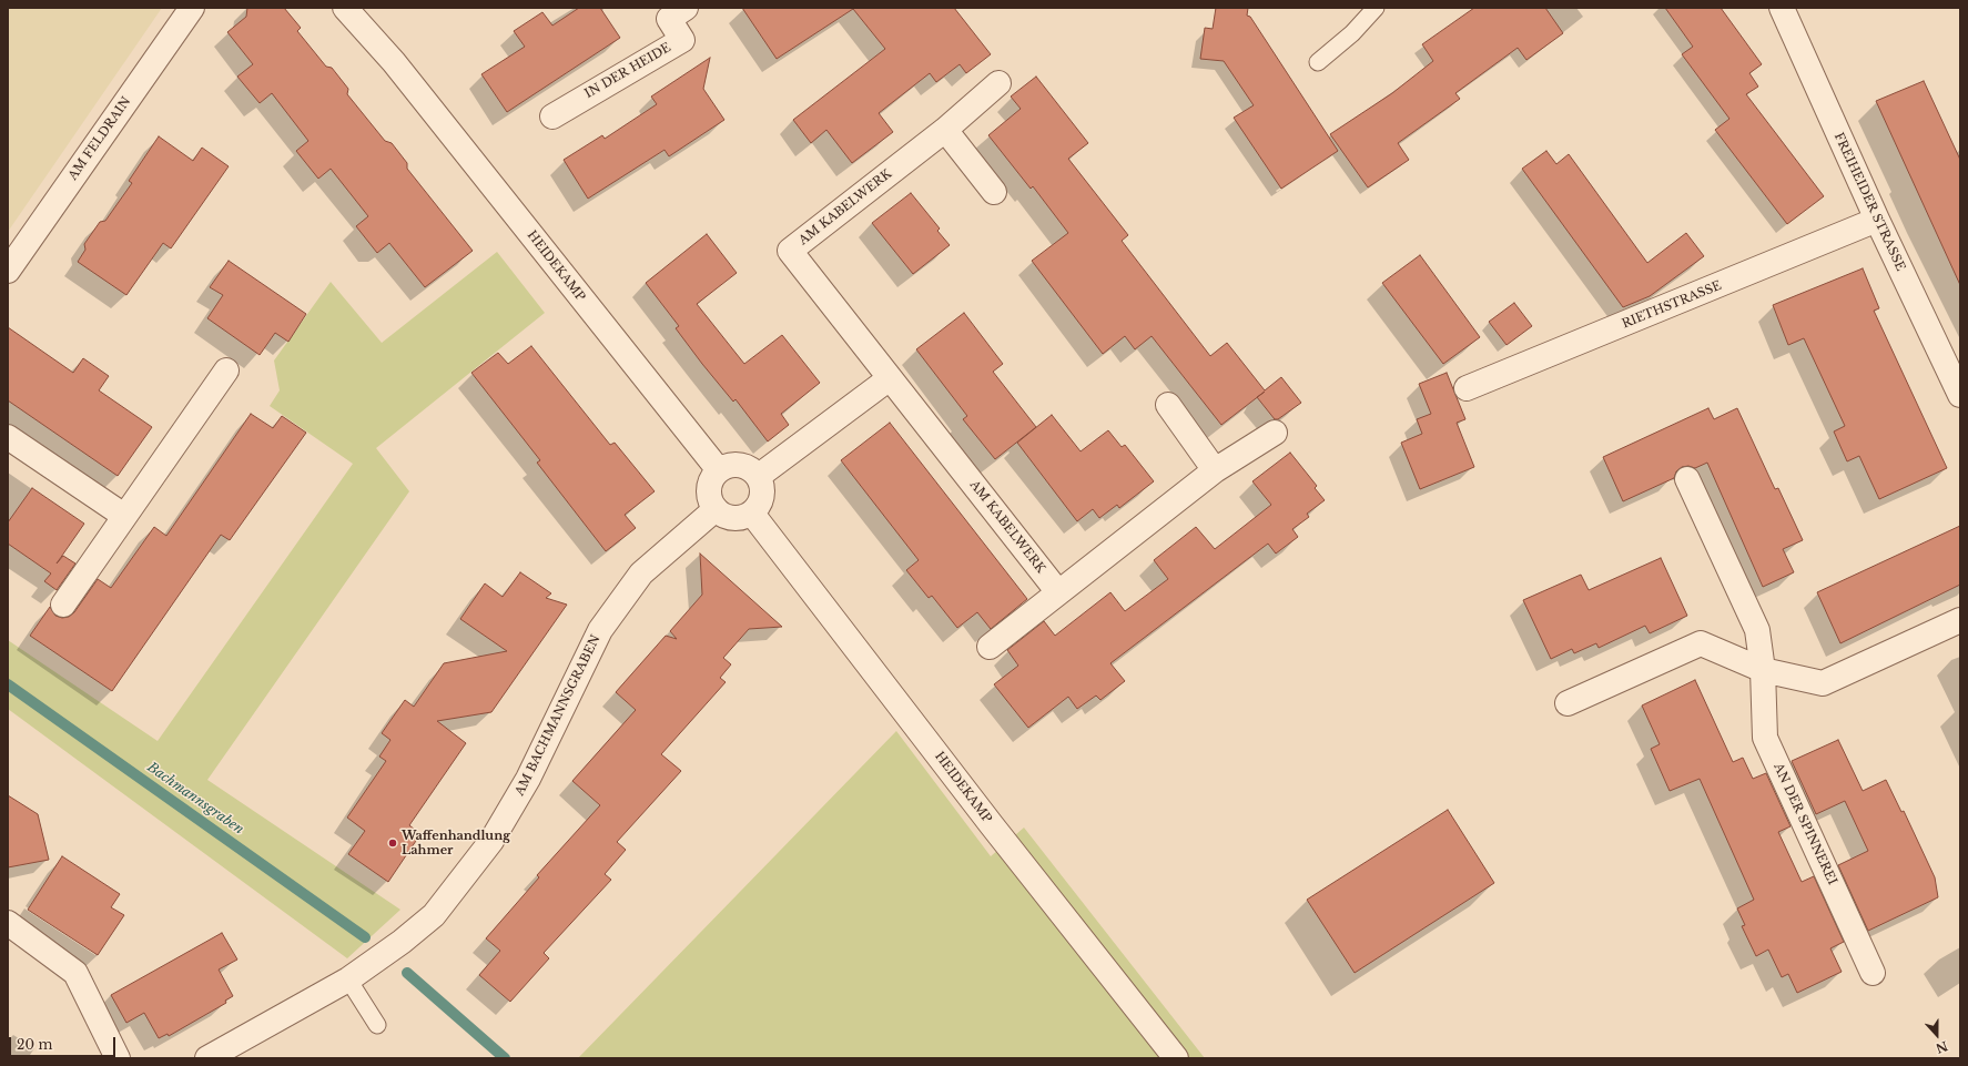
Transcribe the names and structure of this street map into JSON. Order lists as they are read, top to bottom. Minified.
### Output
{"streets":{"street":["IN DER HEIDE","AM FELDRAIN","FREIHEIDER STRASSE","AM KABELWERK","HEIDEKAMP","RIETHSTRASSE","AM BACHMANNSGRABEN","AN DER SPINNEREI"]},"crossings":[["FREIHEIDER STRASSE","RIETHSTRASSE"],["HEIDEKAMP","AM BACHMANNSGRABEN"]],"water":["Bachmannsgraben"],"places":["Waffenhandlung Lahmer"],"scale_bar":"20 m","north":"bottom"}
